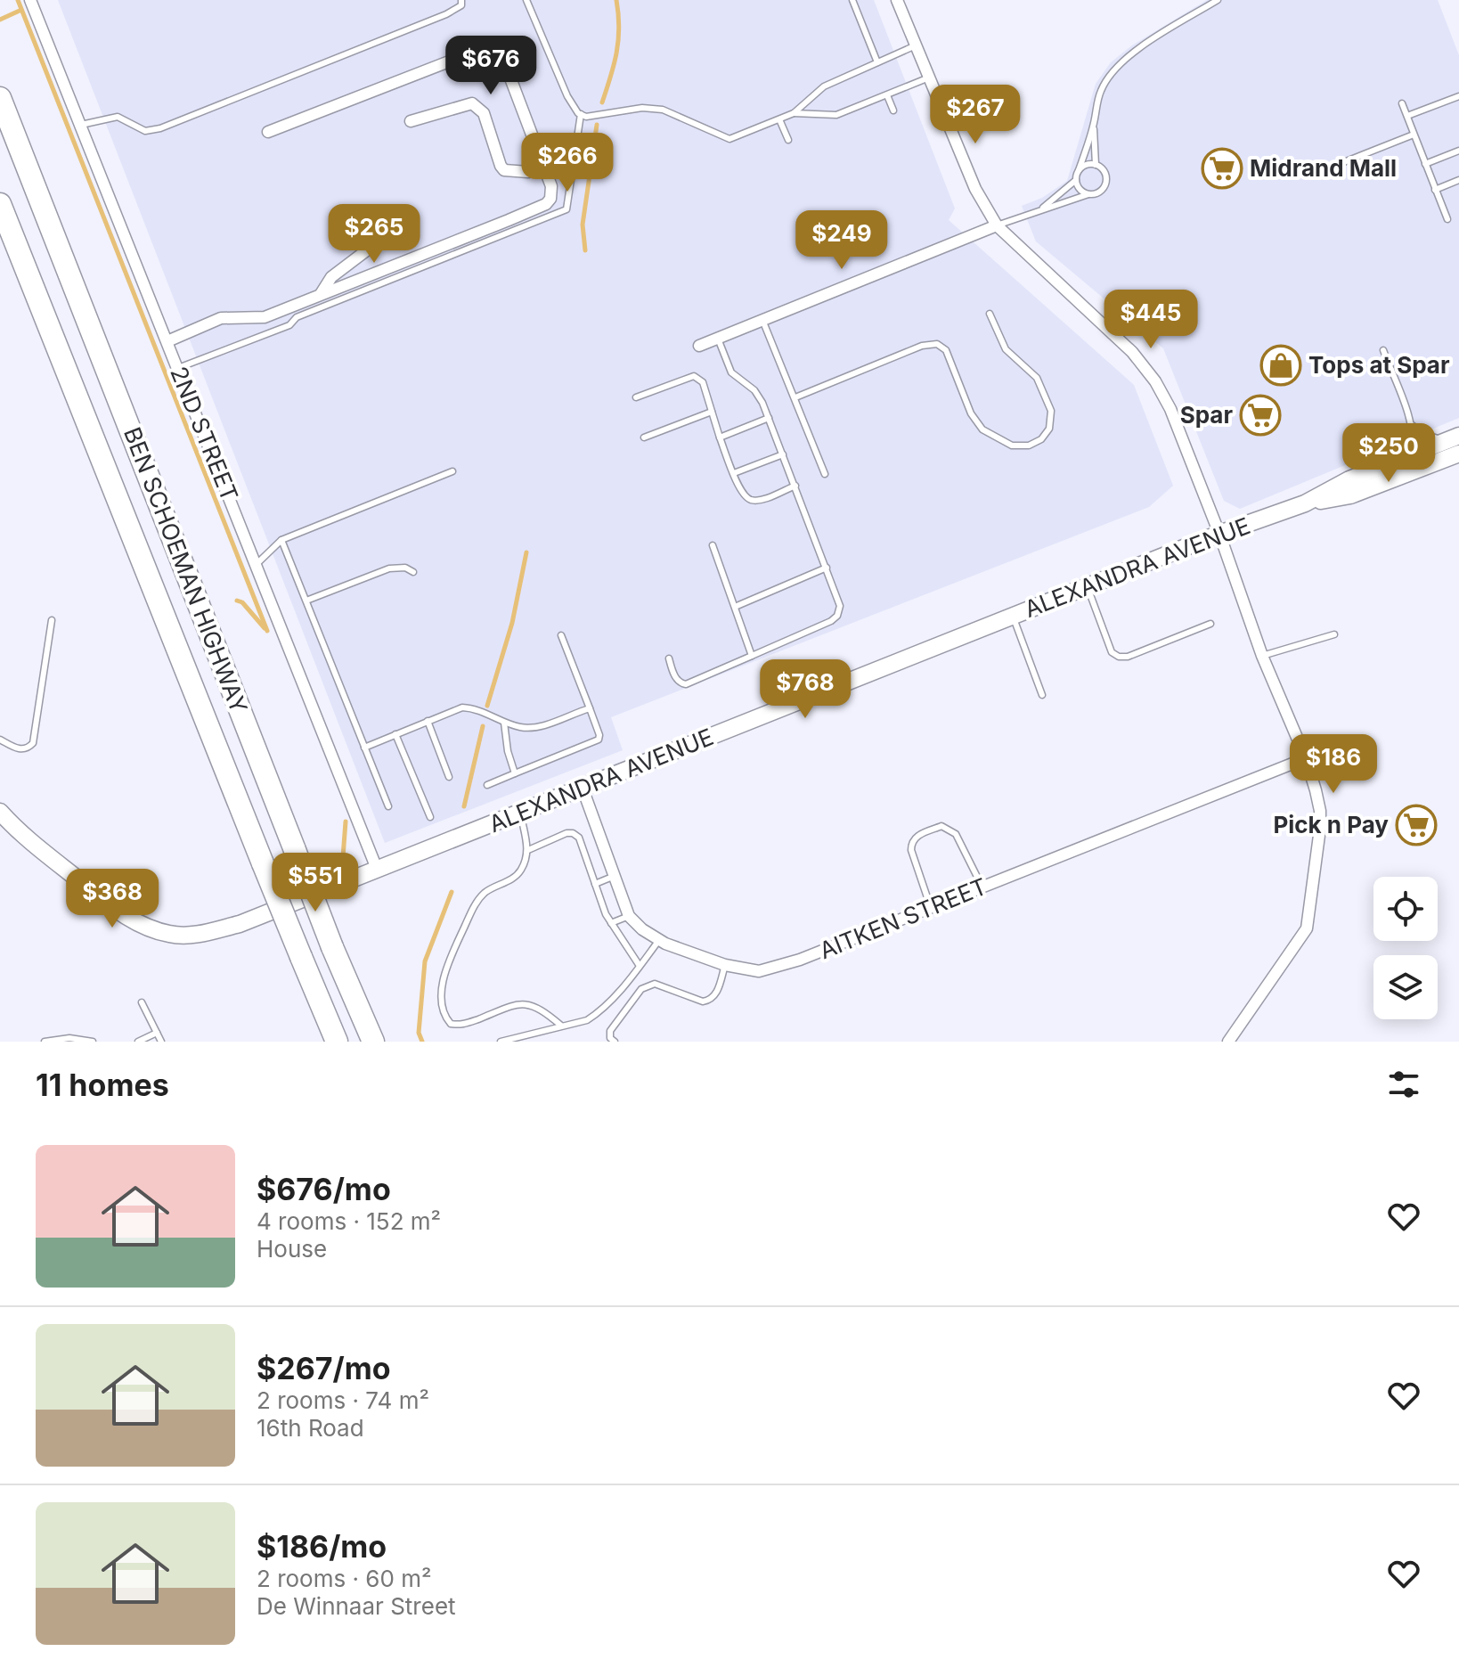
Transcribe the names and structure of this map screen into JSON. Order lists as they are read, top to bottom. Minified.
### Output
{"streets":{"highway":["BEN SCHOEMAN HIGHWAY"],"main road":["ALEXANDRA AVENUE"],"street":["2ND STREET","AITKEN STREET"]},"crossings":[["2ND STREET","ALEXANDRA AVENUE"]],"places":{"supermarket":["Midrand Mall","Spar","Pick n Pay"],"shop":["Tops at Spar"]},"page":{"price":["$676","$267","$266","$265","$249","$445","$250","$768","$186","$551","$368"],"heading":"11 homes","list":[{"name":"$676/mo","note":"4 rooms · 152 m² · House"},{"name":"$267/mo","note":"2 rooms · 74 m² · 16th Road"},{"name":"$186/mo","note":"2 rooms · 60 m² · De Winnaar Street"}]}}
